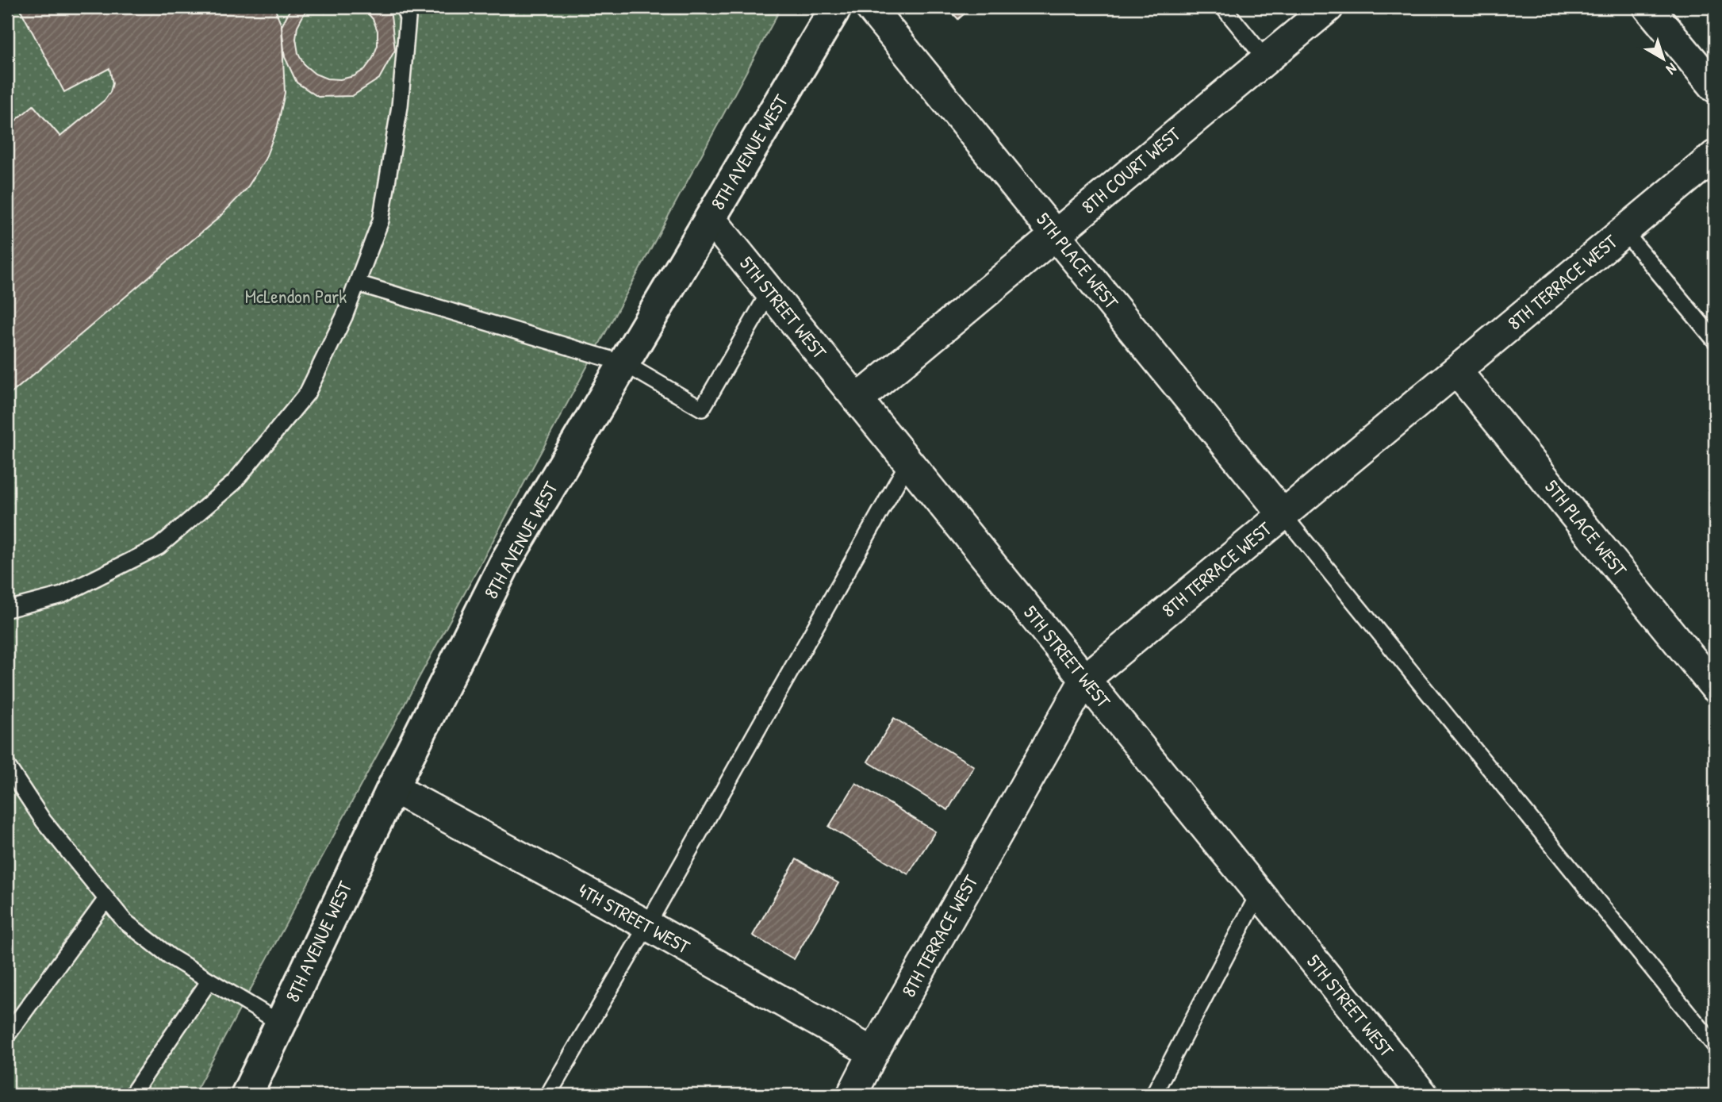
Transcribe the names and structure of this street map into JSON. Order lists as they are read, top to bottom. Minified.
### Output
{"streets":{"main road":["8TH AVENUE WEST"],"street":["8TH COURT WEST","5TH PLACE WEST","8TH TERRACE WEST","5TH STREET WEST","4TH STREET WEST"]},"crossings":[["8TH AVENUE WEST","5TH STREET WEST"],["8TH AVENUE WEST","4TH STREET WEST"],["8TH COURT WEST","5TH PLACE WEST"],["8TH COURT WEST","5TH STREET WEST"],["5TH PLACE WEST","8TH TERRACE WEST"],["8TH TERRACE WEST","5TH STREET WEST"],["8TH TERRACE WEST","4TH STREET WEST"]],"parks":["McLendon Park"],"north":"bottom right"}
